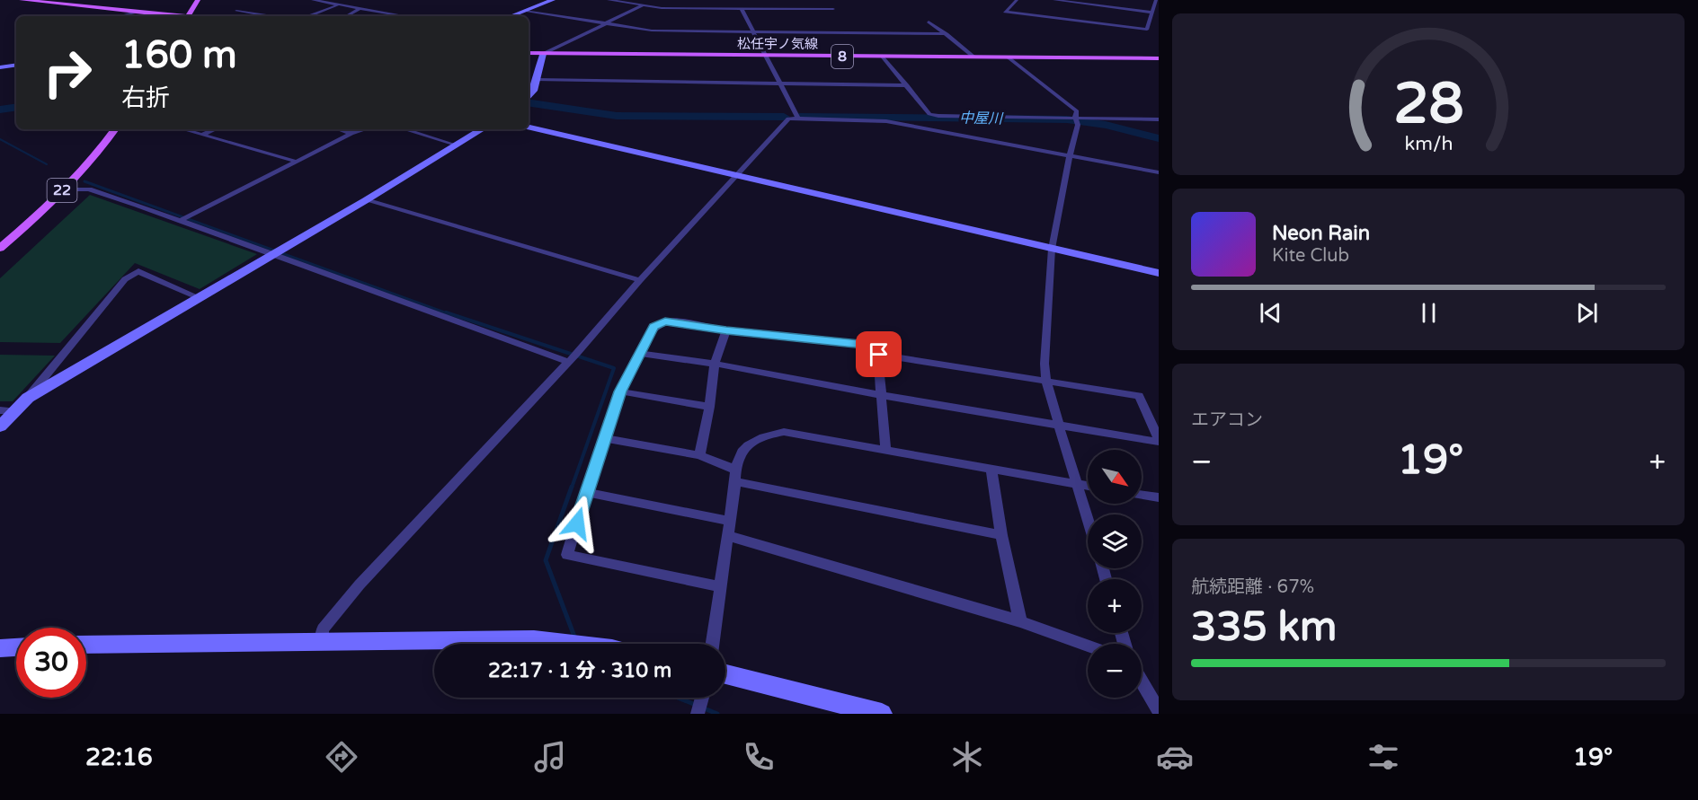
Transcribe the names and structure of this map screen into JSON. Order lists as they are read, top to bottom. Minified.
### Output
{"streets":{"main road":["松任宇ノ気線","8","22"]},"water":["中屋川"],"north":"bottom right","page":{"turn":["160 m","右折"],"song":["Neon Rain","Kite Club"],"tile":["エアコン",["航続距離 · 67%","335 km"]],"heat":["−","19°","+"],"map_buttons":["+","−"],"limit":"30","trip":"22:17 · 1 分 · 310 m","tabs":["22:16","19°"],"gauge":["28","km/h"]}}
